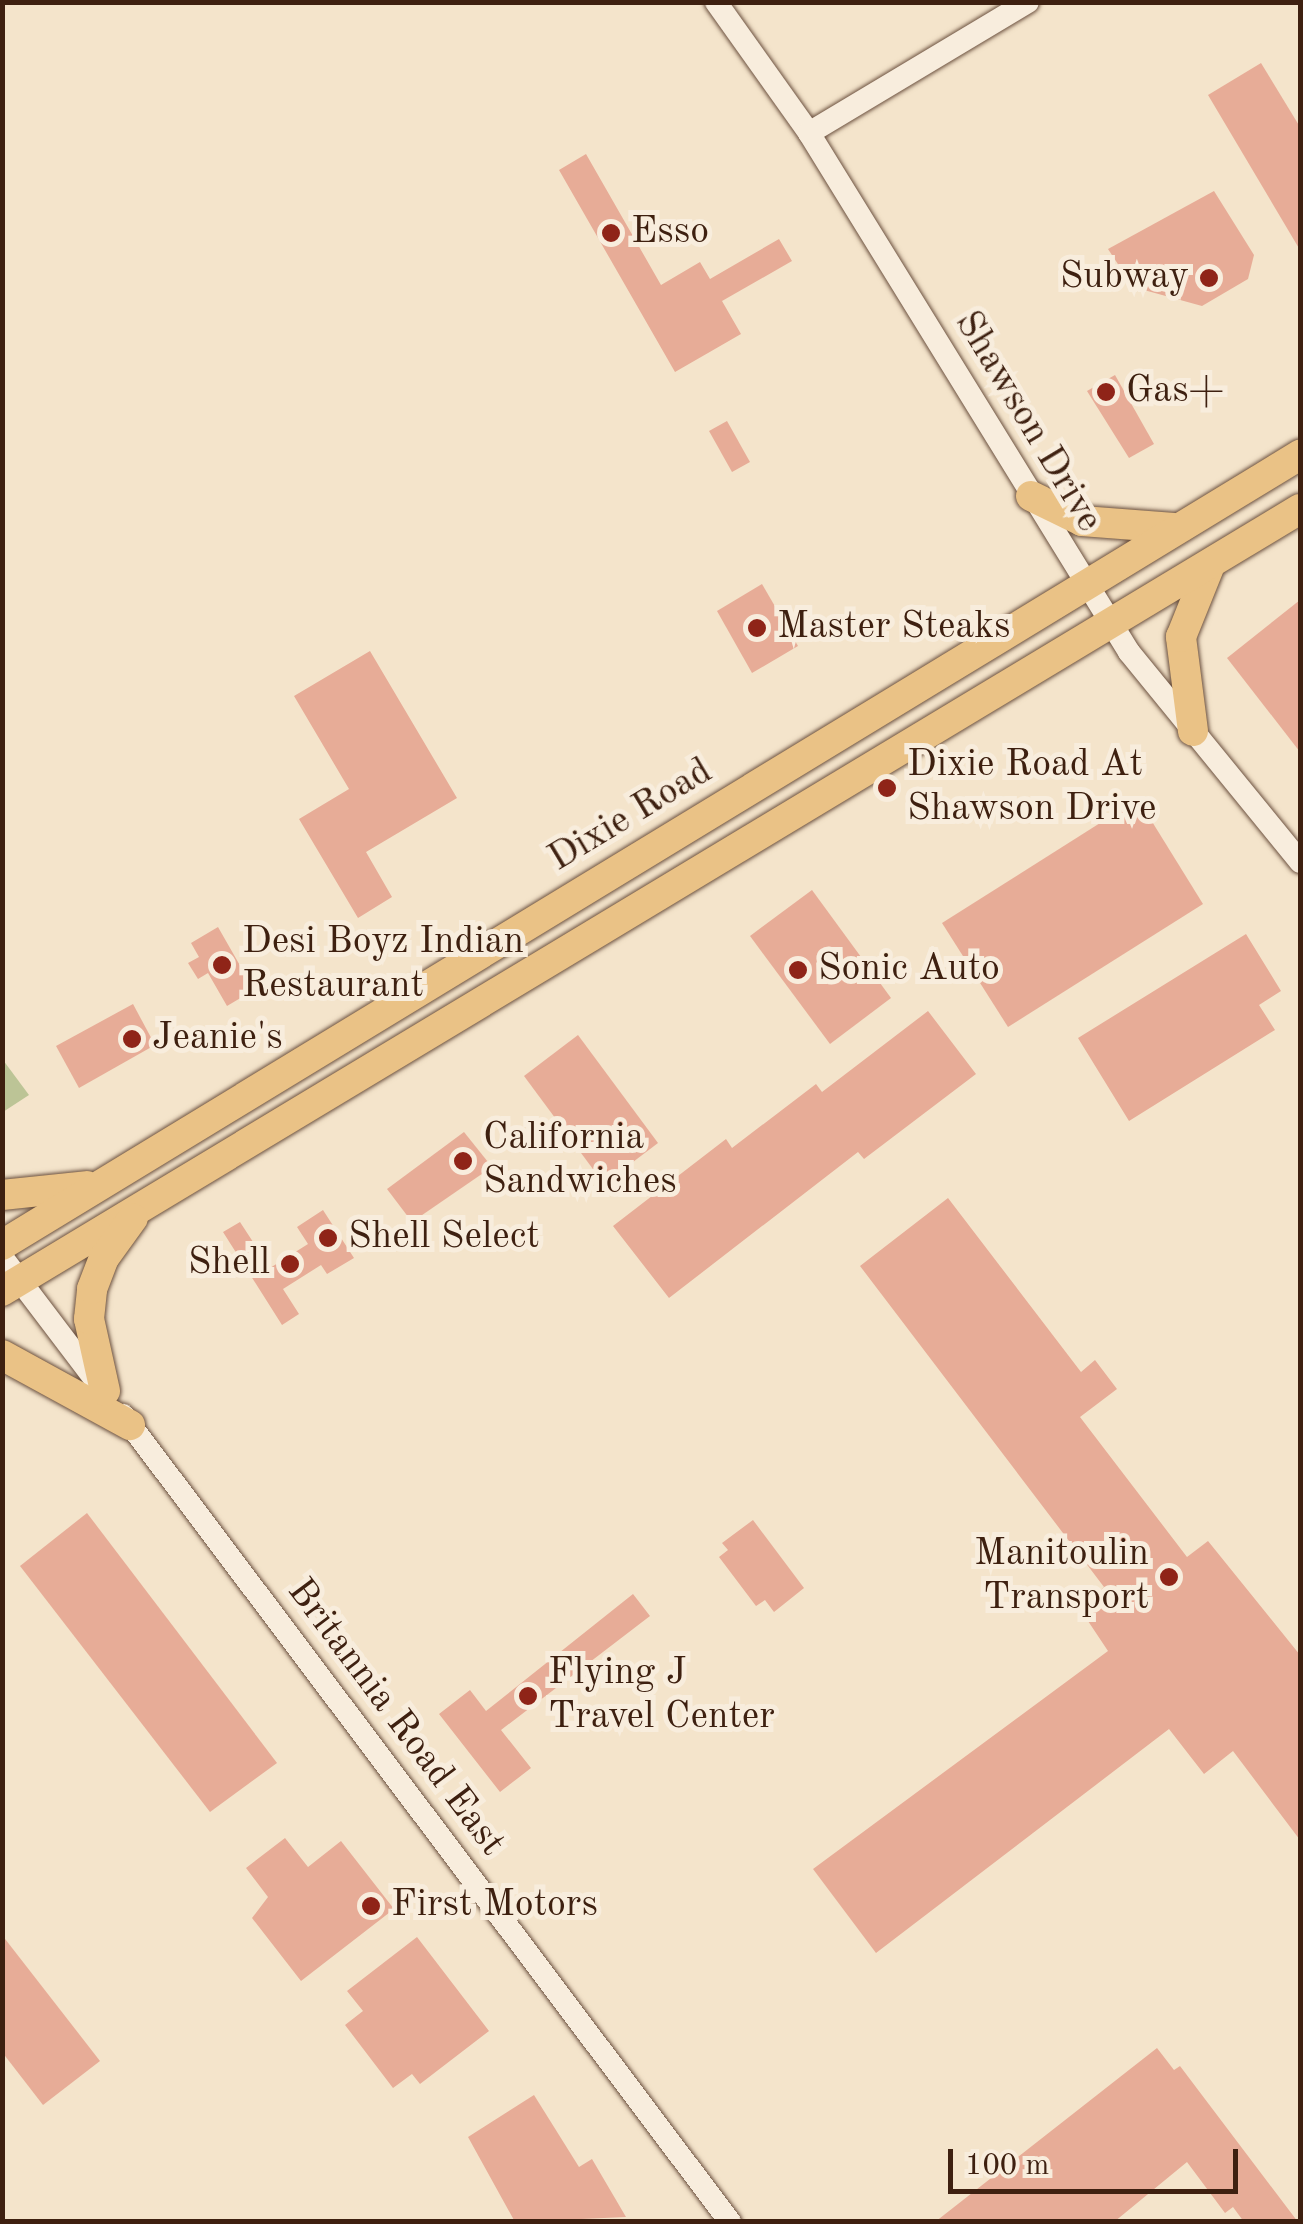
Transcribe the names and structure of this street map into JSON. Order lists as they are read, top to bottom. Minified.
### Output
{"streets":{"main road":["Dixie Road"],"street":["Shawson Drive","Britannia Road East"]},"crossings":[["Shawson Drive","Dixie Road"]],"places":["Esso","Subway","Gas+","Master Steaks","Dixie Road At Shawson Drive","Desi Boyz Indian Restaurant","Sonic Auto","Jeanie's","California Sandwiches","Shell Select","Shell","Manitoulin Transport","Flying J Travel Center","First Motors"],"scale_bar":"100 m"}
